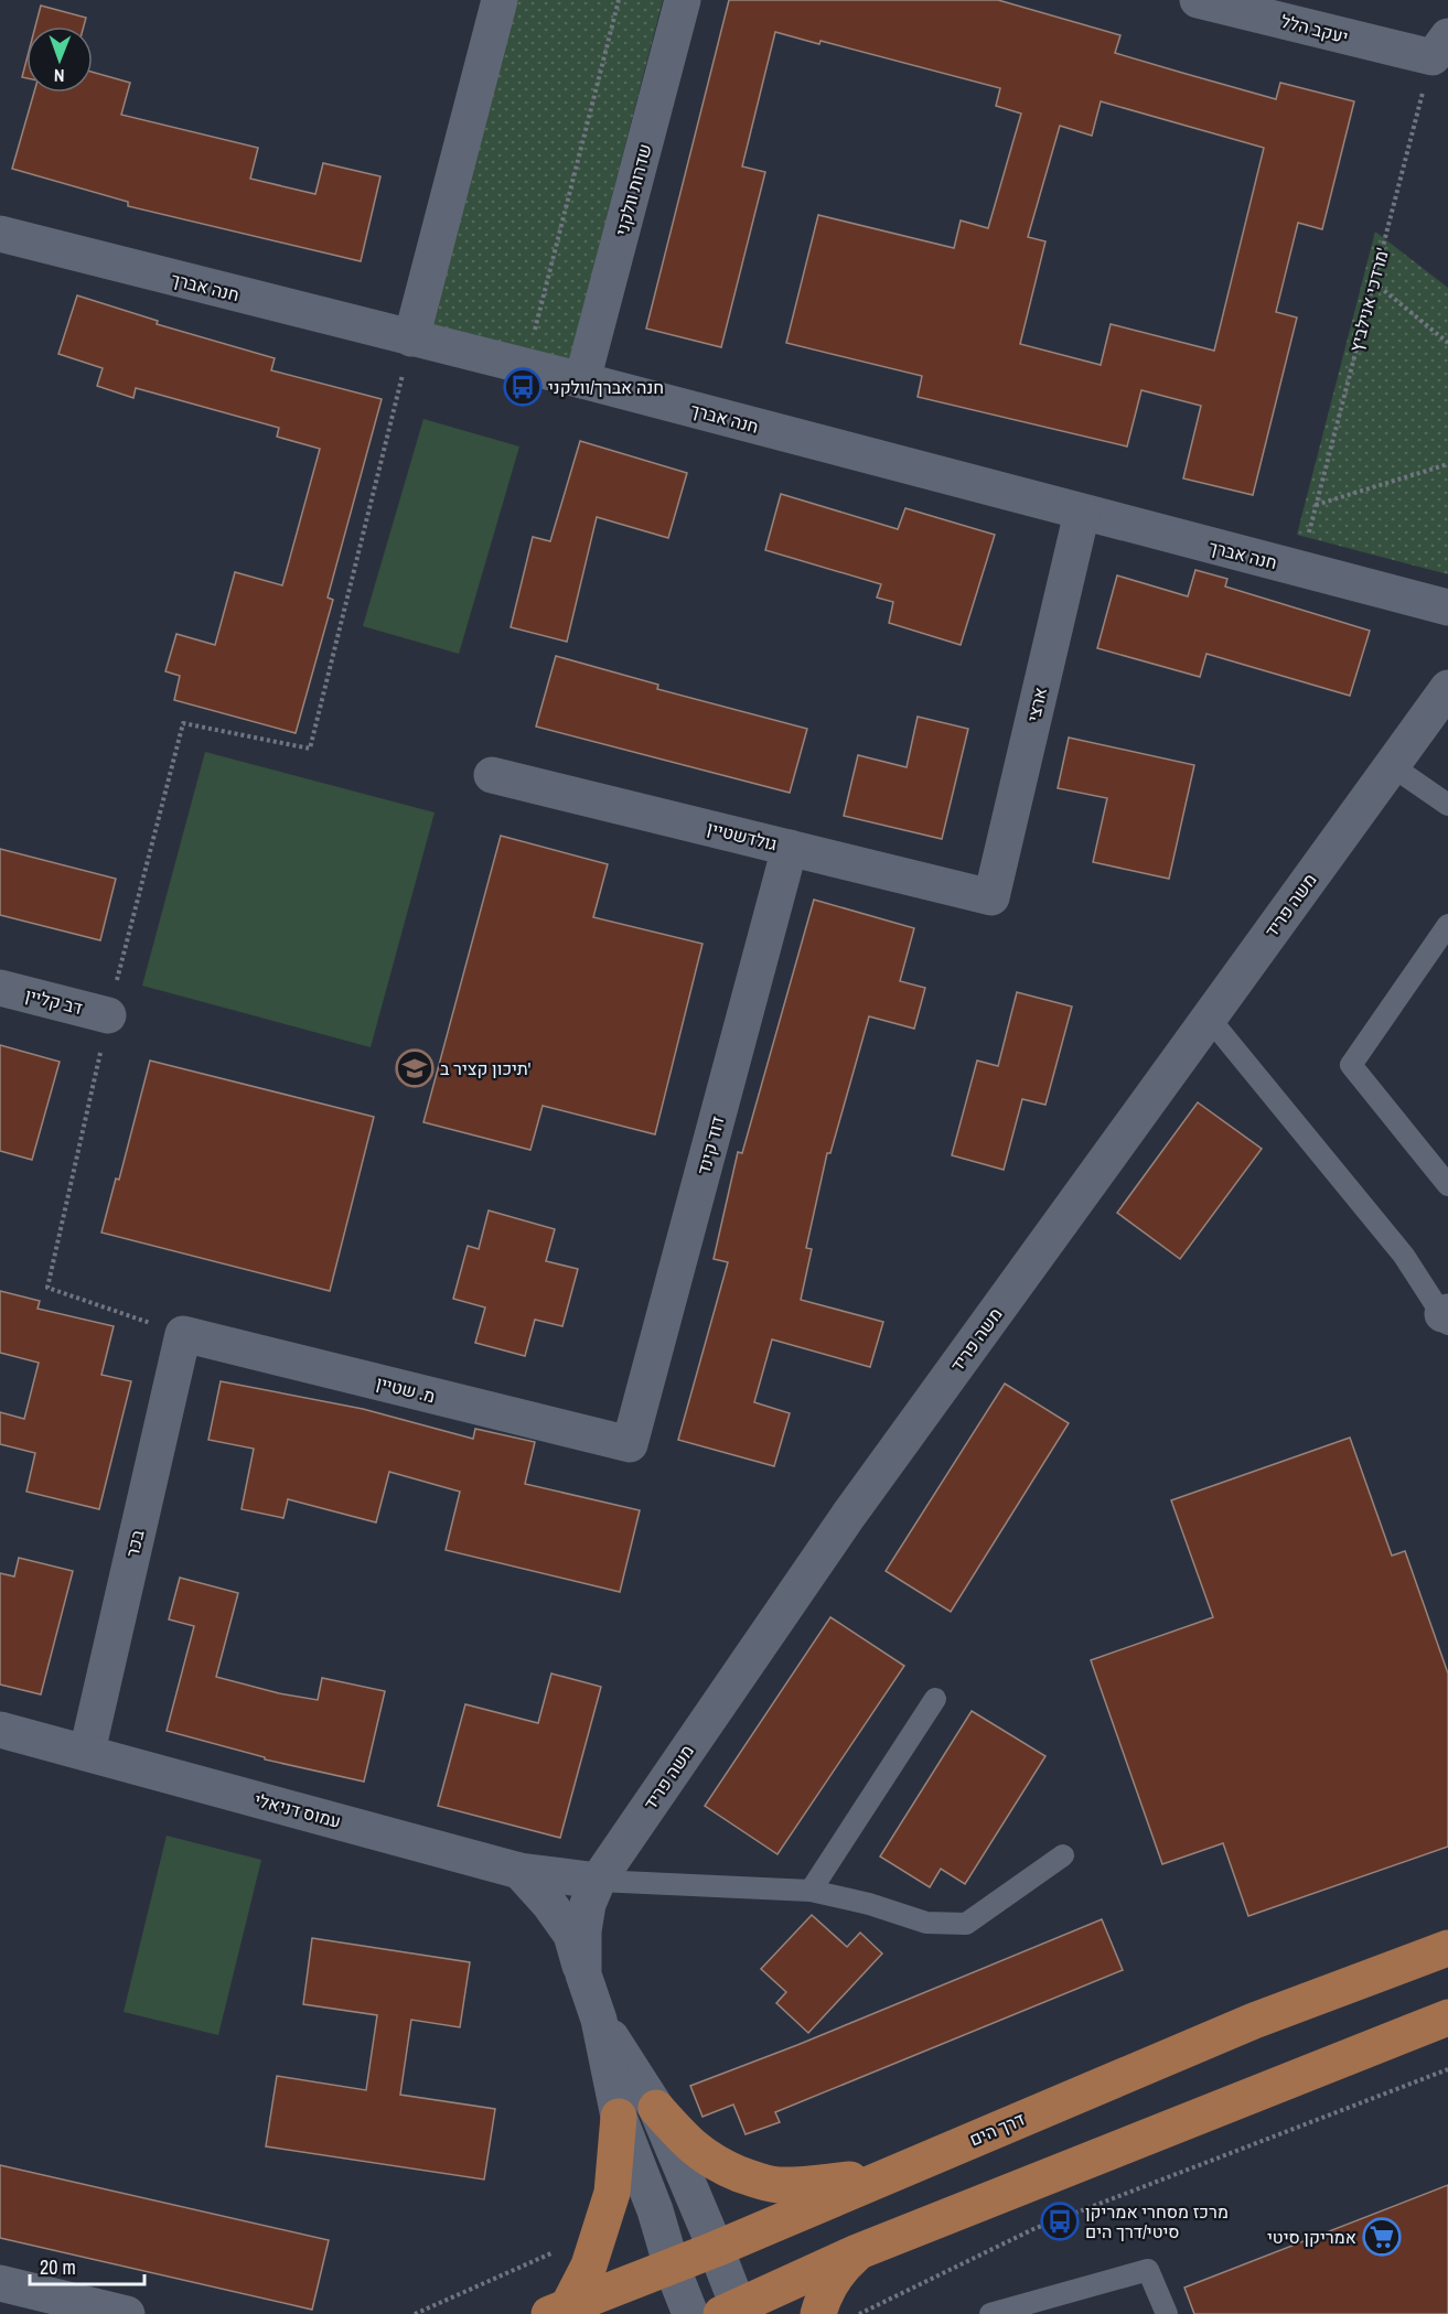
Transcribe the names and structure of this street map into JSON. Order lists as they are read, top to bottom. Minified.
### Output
{"streets":{"main road":["דרך הים"],"street":["יעקב הלל","שדרות וולקני","חנה אברך","ארצי","גולדשטיין","משה פריד","דב קליין","דוד קינד","מ. שטיין","בכר","עמוס דניאלי"],"path":["מרדכי אנילביץ'"]},"crossings":[["יעקב הלל","מרדכי אנילביץ'"],["שדרות וולקני","חנה אברך"],["חנה אברך","מרדכי אנילביץ'"],["חנה אברך","ארצי"],["ארצי","גולדשטיין"],["גולדשטיין","דוד קינד"],["משה פריד","עמוס דניאלי"],["משה פריד","דרך הים"],["דוד קינד","מ. שטיין"],["מ. שטיין","בכר"],["בכר","עמוס דניאלי"]],"places":{"bus stop":["חנה אברך/וולקני","מרכז מסחרי אמריקן סיטי/דרך הים"],"school or university":["תיכון קציר ב'"],"supermarket":["אמריקן סיטי"]},"scale_bar":"20 m","north":"bottom"}
